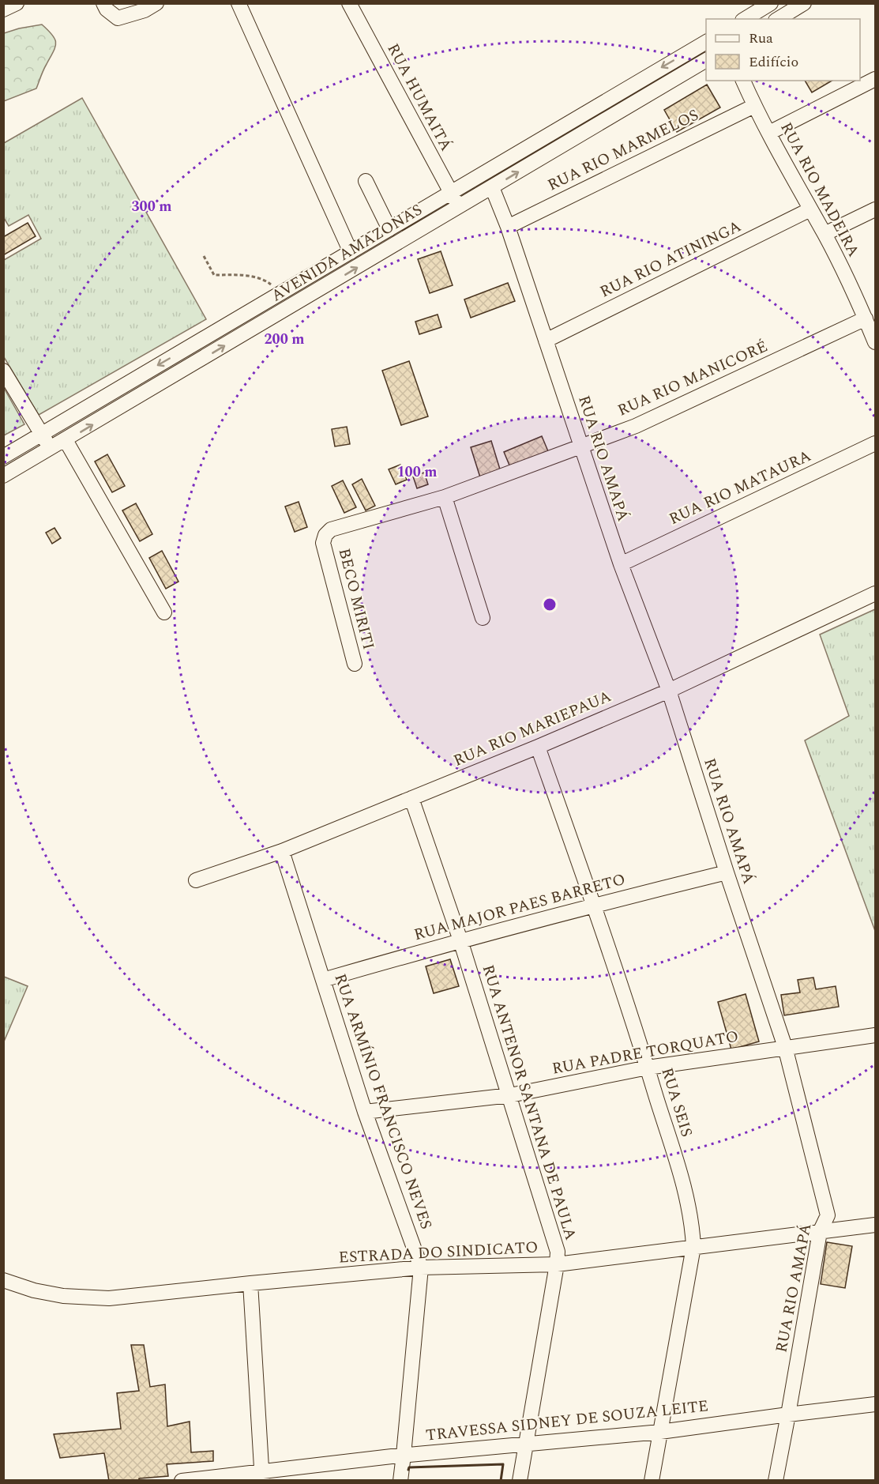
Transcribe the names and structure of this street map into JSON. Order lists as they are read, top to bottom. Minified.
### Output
{"streets":{"street":["RUA HUMAITÁ","RUA RIO MARMELOS","RUA RIO MADEIRA","AVENIDA AMAZONAS","RUA RIO ATININGA","RUA RIO MANICORÉ","RUA RIO AMAPÁ","RUA RIO MATAURA","BECO MIRITI","RUA RIO MARIEPAUA","RUA MAJOR PAES BARRETO","RUA PADRE TORQUATO","RUA ARMÍNIO FRANCISCO NEVES","RUA ANTENOR SANTANA DE PAULA","RUA SEIS","ESTRADA DO SINDICATO","TRAVESSA SIDNEY DE SOUZA LEITE"]},"crossings":[["RUA HUMAITÁ","AVENIDA AMAZONAS"],["RUA RIO MARMELOS","RUA RIO MADEIRA"],["RUA RIO MARMELOS","RUA RIO AMAPÁ"],["RUA RIO MADEIRA","RUA RIO ATININGA"],["RUA RIO MADEIRA","RUA RIO MANICORÉ"],["AVENIDA AMAZONAS","RUA RIO AMAPÁ"],["RUA RIO ATININGA","RUA RIO AMAPÁ"],["RUA RIO MANICORÉ","RUA RIO AMAPÁ"],["RUA RIO MANICORÉ","BECO MIRITI"],["RUA RIO AMAPÁ","RUA RIO MATAURA"],["RUA RIO AMAPÁ","RUA RIO MARIEPAUA"],["RUA RIO AMAPÁ","RUA MAJOR PAES BARRETO"],["RUA RIO AMAPÁ","RUA PADRE TORQUATO"],["RUA RIO AMAPÁ","ESTRADA DO SINDICATO"],["RUA RIO AMAPÁ","TRAVESSA SIDNEY DE SOUZA LEITE"],["RUA RIO MARIEPAUA","RUA ARMÍNIO FRANCISCO NEVES"],["RUA RIO MARIEPAUA","RUA ANTENOR SANTANA DE PAULA"],["RUA RIO MARIEPAUA","RUA SEIS"],["RUA MAJOR PAES BARRETO","RUA ARMÍNIO FRANCISCO NEVES"],["RUA MAJOR PAES BARRETO","RUA ANTENOR SANTANA DE PAULA"],["RUA MAJOR PAES BARRETO","RUA SEIS"],["RUA PADRE TORQUATO","RUA ARMÍNIO FRANCISCO NEVES"],["RUA PADRE TORQUATO","RUA ANTENOR SANTANA DE PAULA"],["RUA PADRE TORQUATO","RUA SEIS"],["RUA ARMÍNIO FRANCISCO NEVES","ESTRADA DO SINDICATO"],["RUA ARMÍNIO FRANCISCO NEVES","TRAVESSA SIDNEY DE SOUZA LEITE"],["RUA ANTENOR SANTANA DE PAULA","ESTRADA DO SINDICATO"],["RUA ANTENOR SANTANA DE PAULA","TRAVESSA SIDNEY DE SOUZA LEITE"],["RUA SEIS","ESTRADA DO SINDICATO"],["RUA SEIS","TRAVESSA SIDNEY DE SOUZA LEITE"]],"legend":["Rua","Edifício"],"rings":["300 m","200 m","100 m"]}
